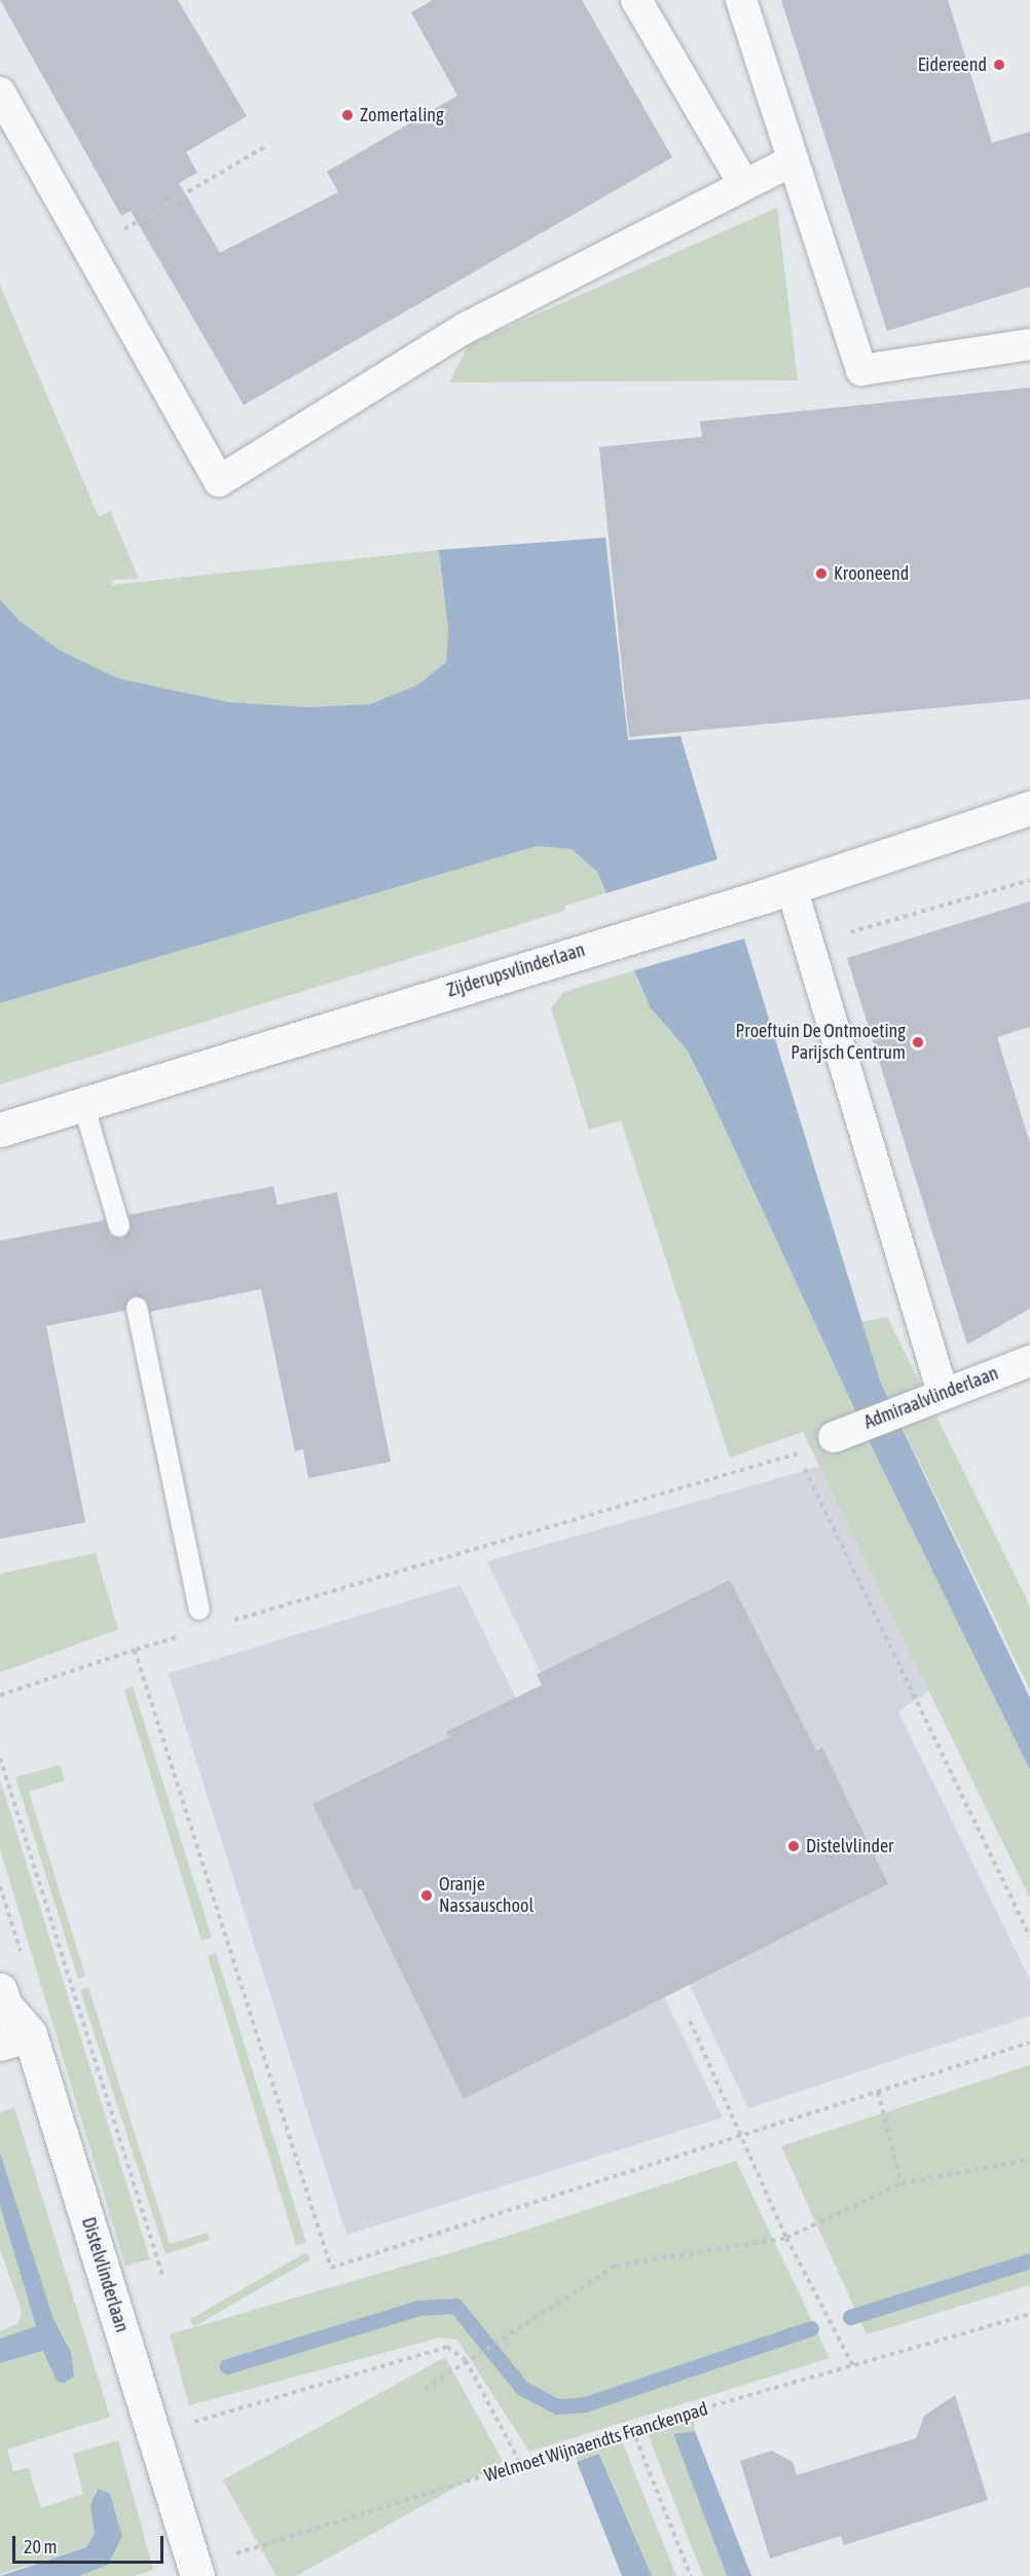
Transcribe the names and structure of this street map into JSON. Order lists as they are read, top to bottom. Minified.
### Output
{"streets":{"street":["Zijderupsvlinderlaan","Admiraalvlinderlaan","Distelvlinderlaan"],"path":["Welmoet Wijnaendts Franckenpad"]},"crossings":[["Distelvlinderlaan","Welmoet Wijnaendts Franckenpad"]],"places":["Eidereend","Zomertaling","Krooneend","Proeftuin De Ontmoeting Parijsch Centrum","Distelvlinder","Oranje Nassauschool"],"scale_bar":"20 m"}
